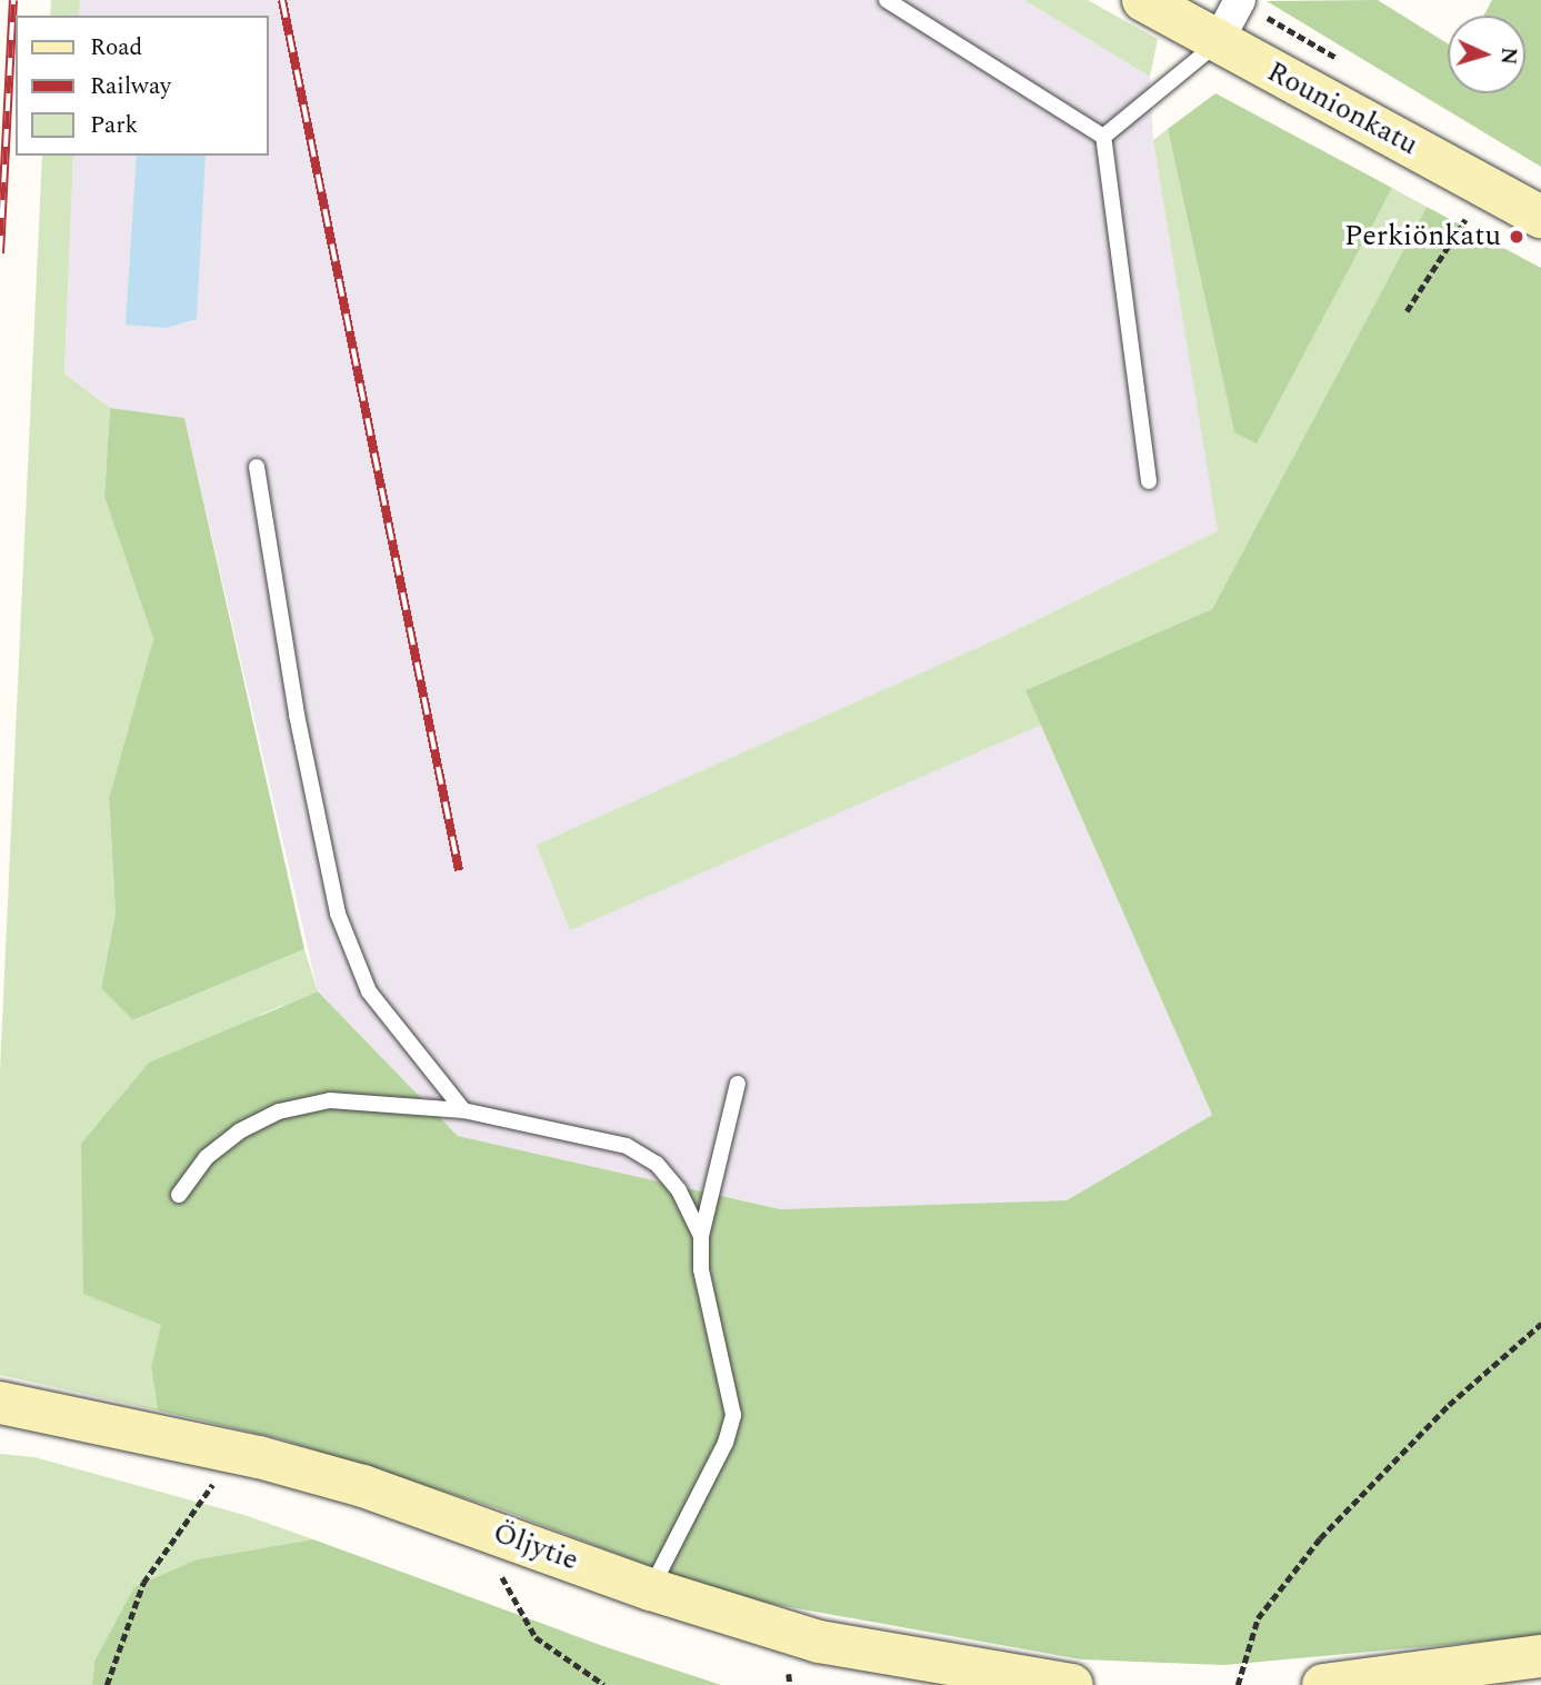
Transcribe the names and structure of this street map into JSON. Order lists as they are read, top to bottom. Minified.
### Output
{"streets":{"main road":["Rounionkatu","Öljytie"]},"places":["Perkiönkatu"],"legend":["Road","Railway","Park"],"north":"right"}
